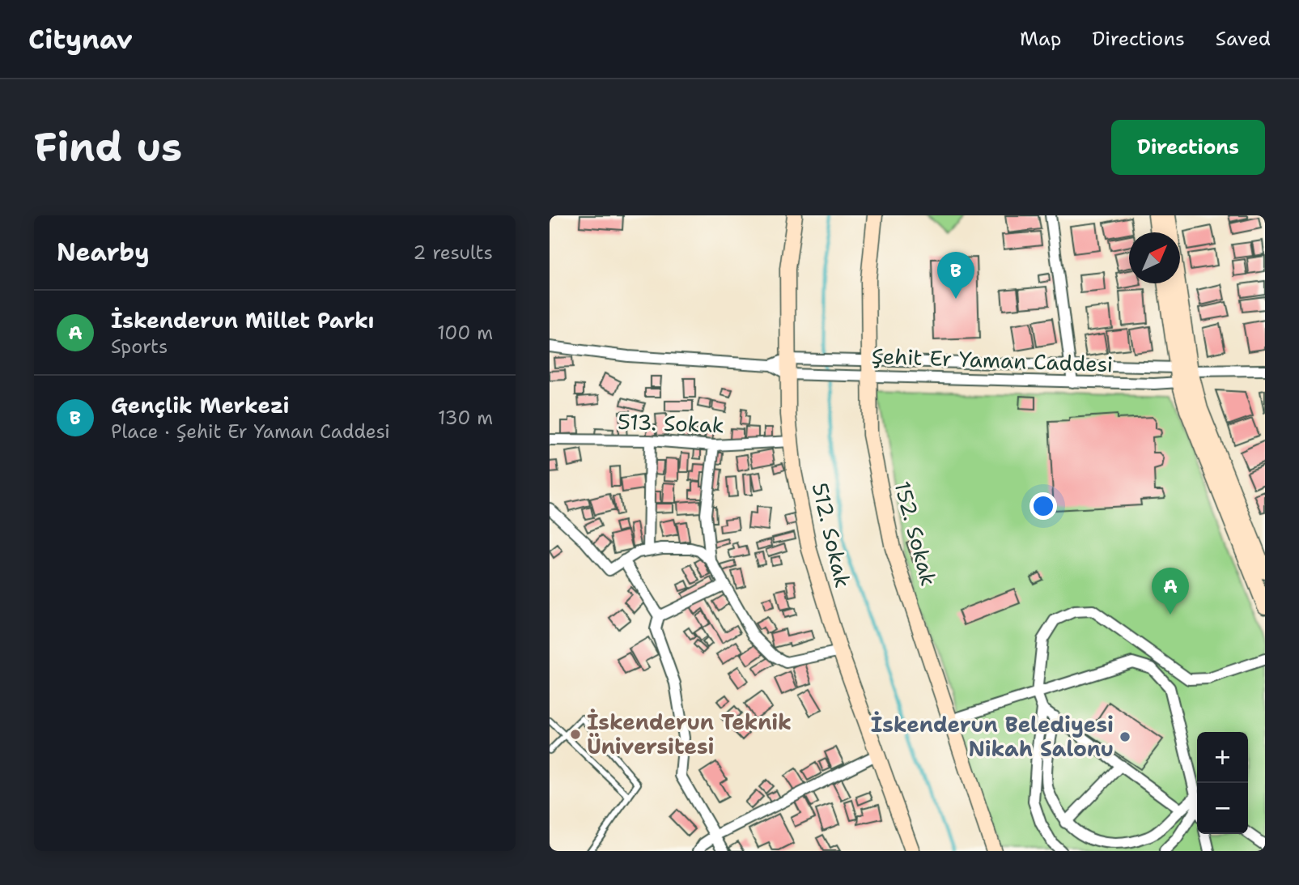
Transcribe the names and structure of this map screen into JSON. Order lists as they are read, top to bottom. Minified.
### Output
{"streets":{"street":["Şehit Er Yaman Caddesi","513. Sokak","152. Sokak","512. Sokak"]},"crossings":[["Şehit Er Yaman Caddesi","152. Sokak"],["Şehit Er Yaman Caddesi","512. Sokak"],["513. Sokak","512. Sokak"]],"places":["İskenderun Teknik Üniversitesi","İskenderun Belediyesi Nikah Salonu"],"north":"top right","page":{"header":"Citynav","nav":["Map","Directions","Saved"],"buttons":"Directions","title":"Find us","heading":["Nearby","2 results"],"pins":["B","A"],"list":[{"mark":"A","name":"İskenderun Millet Parkı","note":"Sports","value":"100 m"},{"mark":"B","name":"Gençlik Merkezi","note":"Place · Şehit Er Yaman Caddesi","value":"130 m"}],"map_buttons":["+","−"]}}
